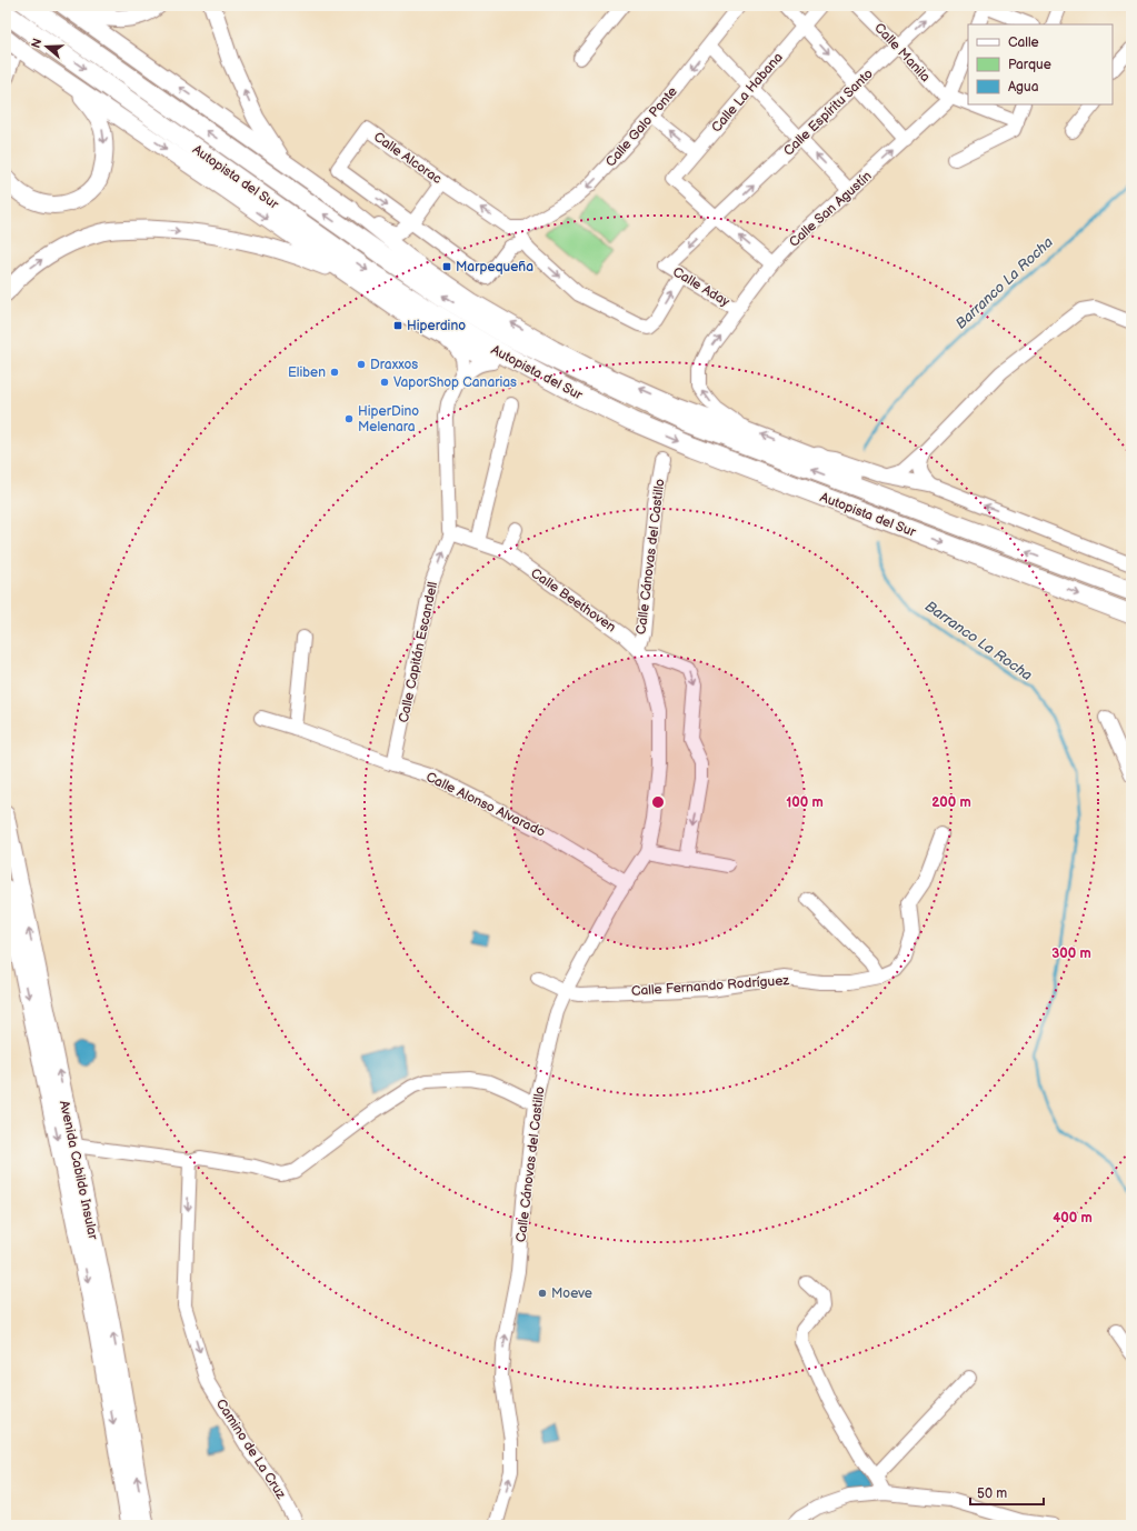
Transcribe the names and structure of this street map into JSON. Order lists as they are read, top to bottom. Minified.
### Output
{"streets":{"highway":["Autopista del Sur"],"main road":["Avenida Cabildo Insular"],"street":["Calle Manila","Calle La Habana","Calle Espíritu Santo","Calle Galo Ponte","Calle Alcorac","Calle San Agustín","Calle Aday","Calle Cánovas del Castillo","Calle Beethoven","Calle Capitán Escandell","Calle Alonso Alvarado","Calle Fernando Rodríguez","Camino de La Cruz"]},"crossings":[["Calle Manila","Calle Espíritu Santo"],["Calle Manila","Calle San Agustín"],["Calle La Habana","Calle Espíritu Santo"],["Calle Espíritu Santo","Calle Aday"],["Calle San Agustín","Calle Aday"],["Calle Cánovas del Castillo","Calle Beethoven"],["Calle Cánovas del Castillo","Calle Alonso Alvarado"],["Calle Cánovas del Castillo","Calle Fernando Rodríguez"],["Calle Beethoven","Calle Capitán Escandell"],["Calle Capitán Escandell","Calle Alonso Alvarado"]],"one_way":["Calle Galo Ponte","Calle Cánovas del Castillo","Camino de La Cruz"],"water":["Barranco La Rocha"],"places":{"transit":["Marpequeña","Hiperdino"],"other":["Draxxos","Eliben","VaporShop Canarias","HiperDino Melenara","Moeve"]},"legend":["Calle","Parque","Agua"],"scale_bar":"50 m","north":"left","rings":["100 m","200 m","300 m","400 m"]}
